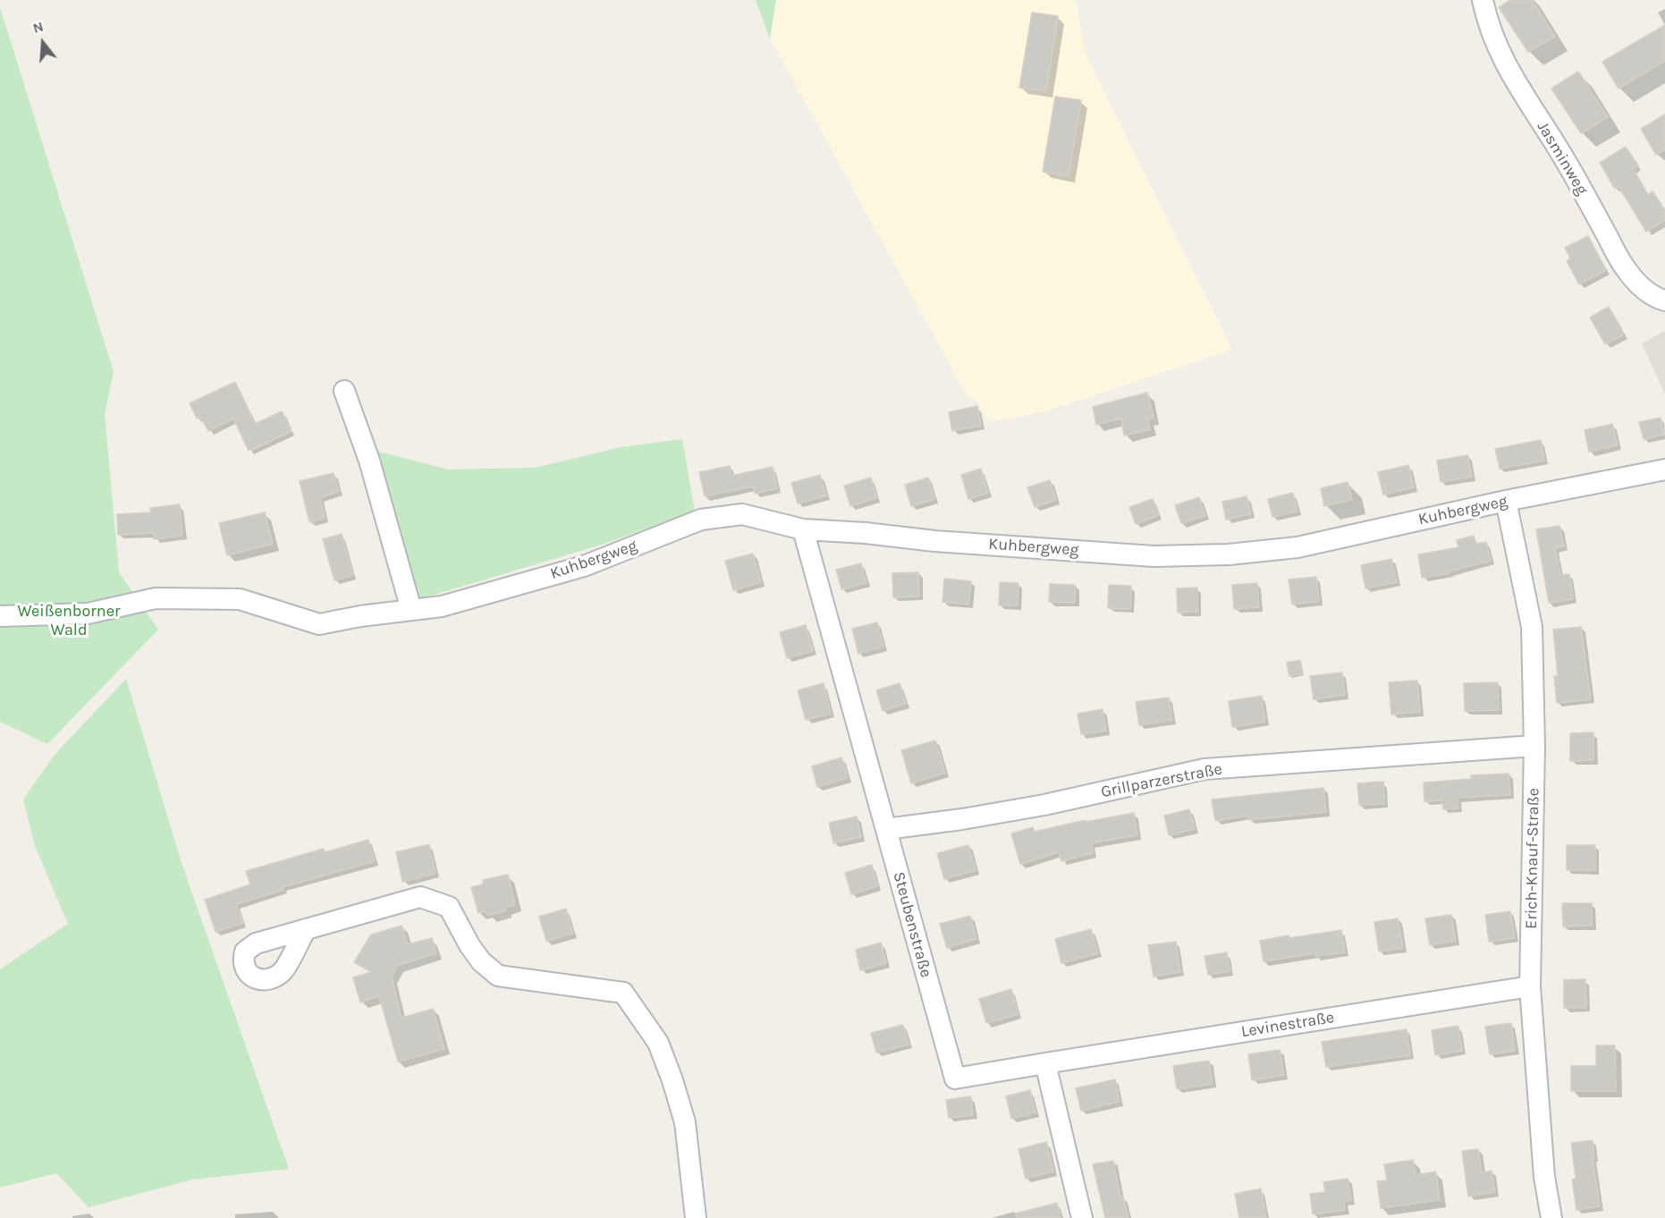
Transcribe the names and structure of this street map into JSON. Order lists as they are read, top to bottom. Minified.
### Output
{"streets":{"street":["Jasminweg","Kuhbergweg","Grillparzerstraße","Erich-Knauf-Straße","Steubenstraße","Levinestraße"]},"crossings":[["Kuhbergweg","Erich-Knauf-Straße"],["Kuhbergweg","Steubenstraße"],["Grillparzerstraße","Erich-Knauf-Straße"],["Grillparzerstraße","Steubenstraße"],["Erich-Knauf-Straße","Levinestraße"],["Steubenstraße","Levinestraße"]],"parks":["Weißenborner Wald"],"north":"top"}
